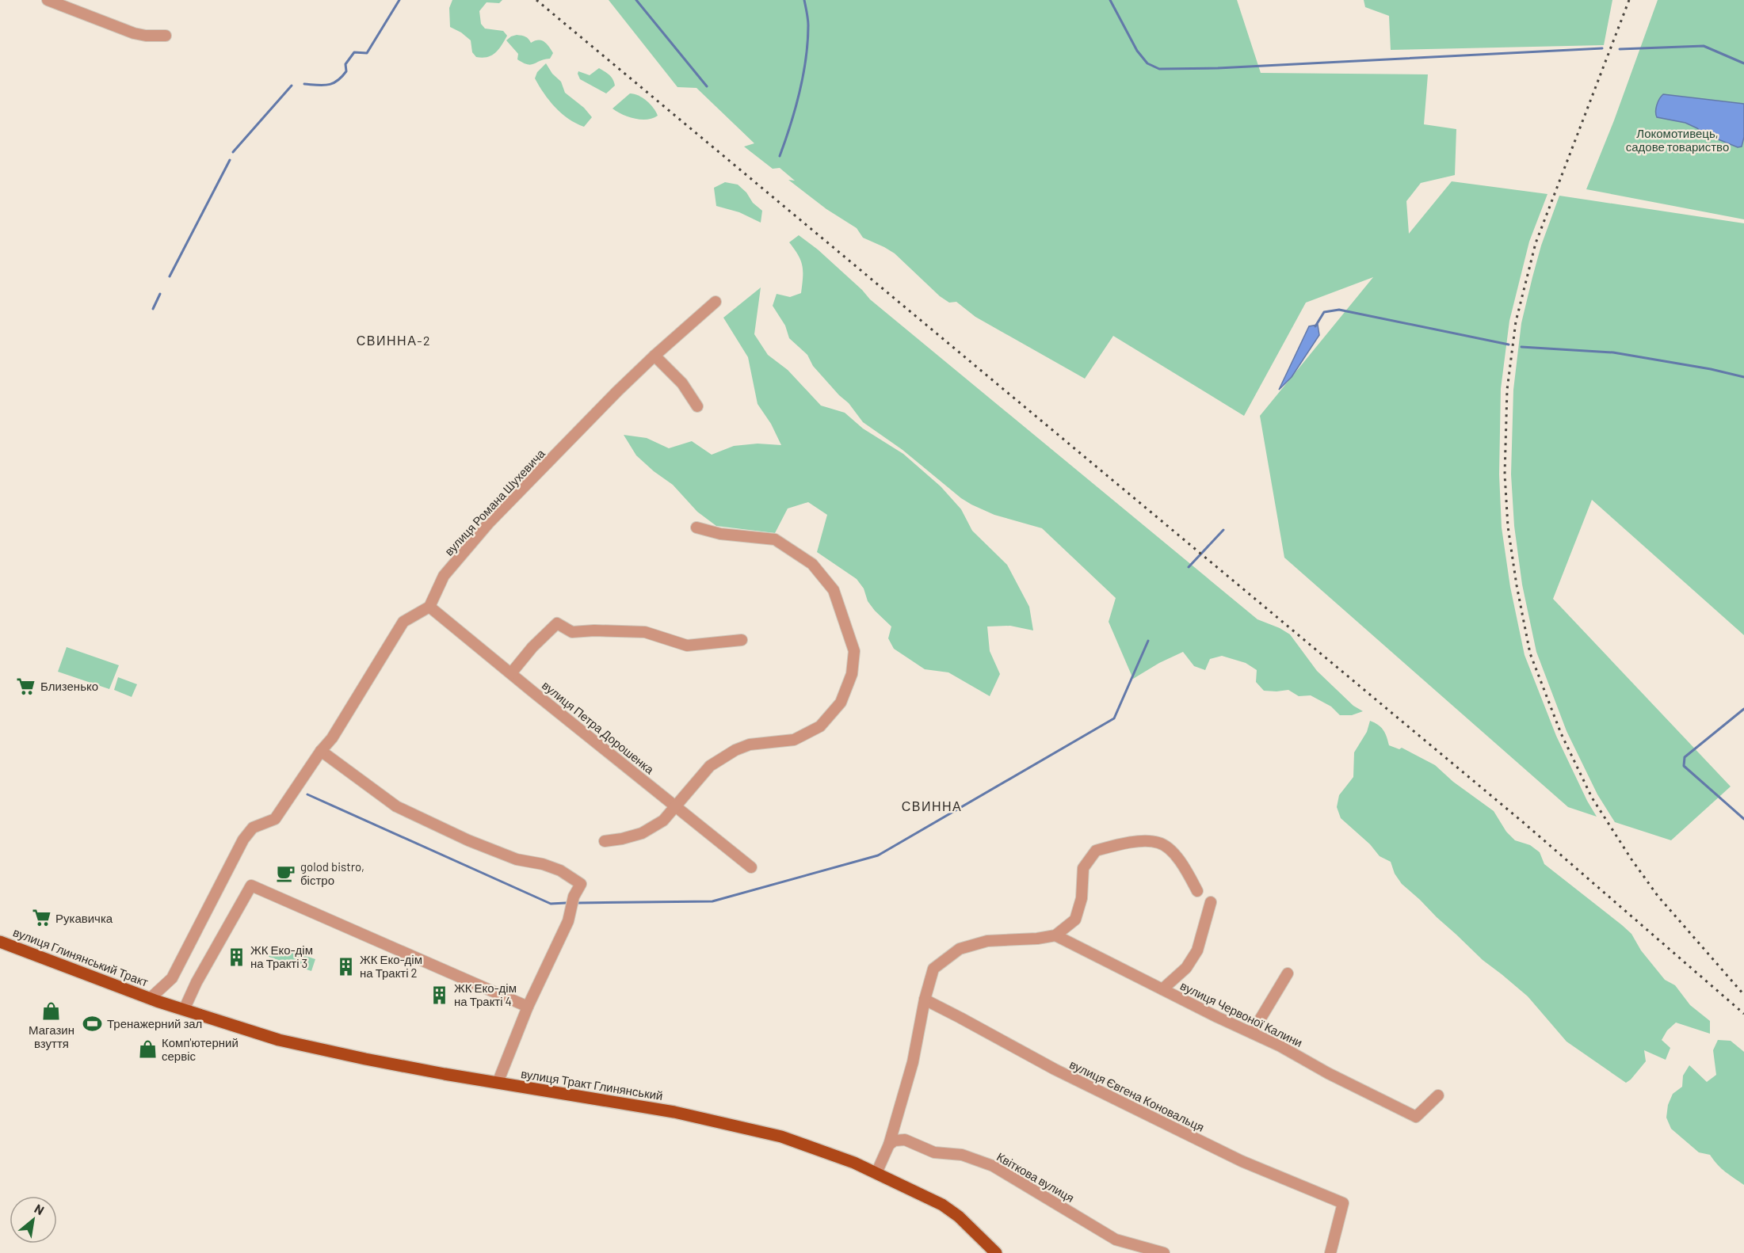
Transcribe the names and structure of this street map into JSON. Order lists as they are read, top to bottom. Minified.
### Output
{"streets":{"main road":["вулиця Глинянський Тракт","вулиця Тракт Глинянський"],"street":["вулиця Романа Шухевича","вулиця Петра Дорошенка","вулиця Червоної Калини","вулиця Євгена Коновальця","Квіткова вулиця"]},"crossings":[["вулиця Романа Шухевича","вулиця Петра Дорошенка"],["вулиця Глинянський Тракт","вулиця Тракт Глинянський"]],"districts":["СВИННА-2","СВИННА"],"parks":["Локомотивець, садове товариство"],"places":{"supermarket":["Близенько","Рукавичка"],"cafe":["golod bistro, бістро"],"building":["ЖК Еко-дім на Тракті 3","ЖК Еко-дім на Тракті 2","ЖК Еко-дім на Тракті 4"],"shop":["Магазин взуття","Комп'ютерний сервіс"],"sports":["Тренажерний зал"]},"north":"top right"}
